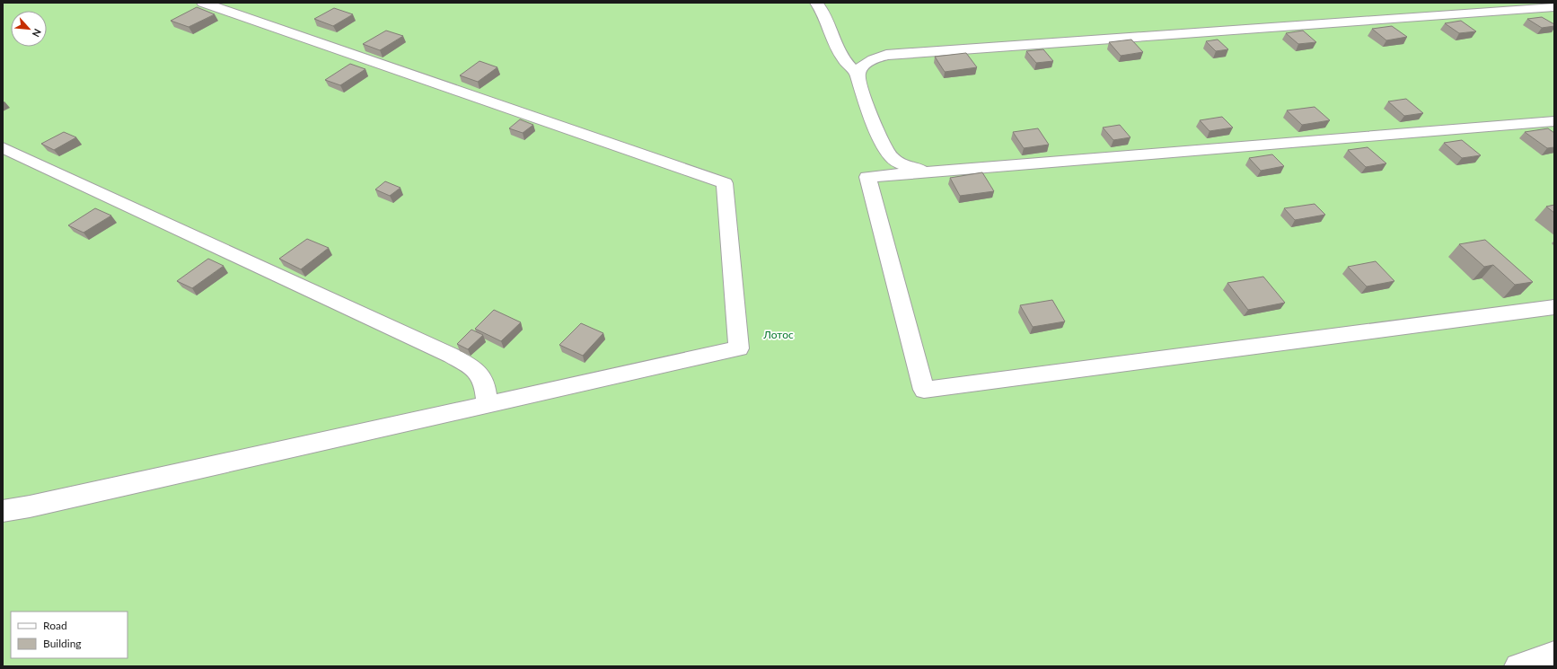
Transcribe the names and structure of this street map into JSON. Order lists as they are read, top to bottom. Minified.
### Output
{"parks":["Лотос"],"legend":["Road","Building"],"north":"bottom right"}
